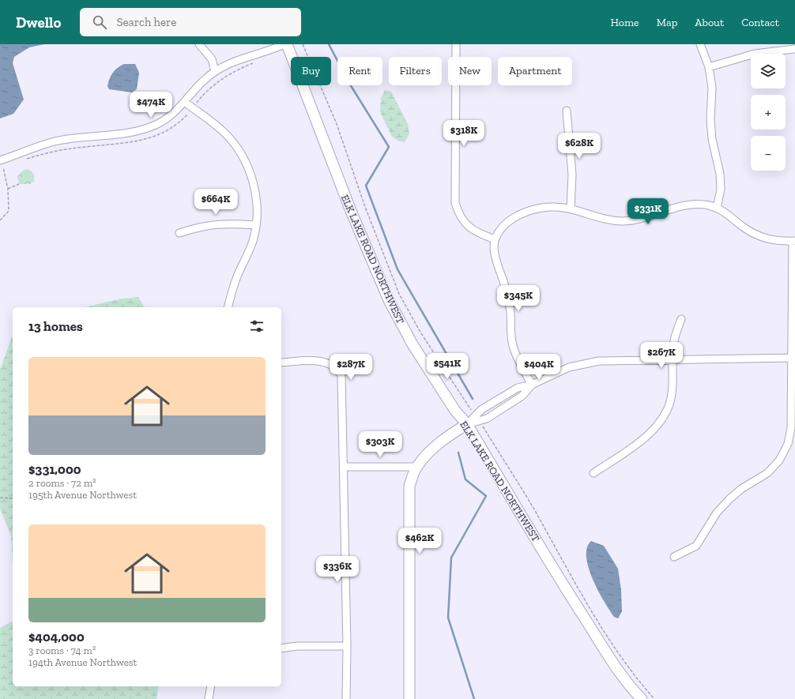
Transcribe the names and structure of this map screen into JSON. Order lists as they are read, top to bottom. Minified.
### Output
{"streets":{"street":["ELK LAKE ROAD NORTHWEST"]},"page":{"header":"Dwello","search":"Search here","nav":["Home","Map","About","Contact"],"map_buttons":["+","−"],"chip":["Buy","Rent","Filters","New","Apartment"],"price":["$474K","$318K","$628K","$664K","$331K","$345K","$267K","$541K","$287K","$404K","$303K","$462K","$336K"],"heading":"13 homes","list":[{"name":"$331,000","note":"2 rooms · 72 m² · 195th Avenue Northwest"},{"name":"$404,000","note":"3 rooms · 74 m² · 194th Avenue Northwest"}]}}
